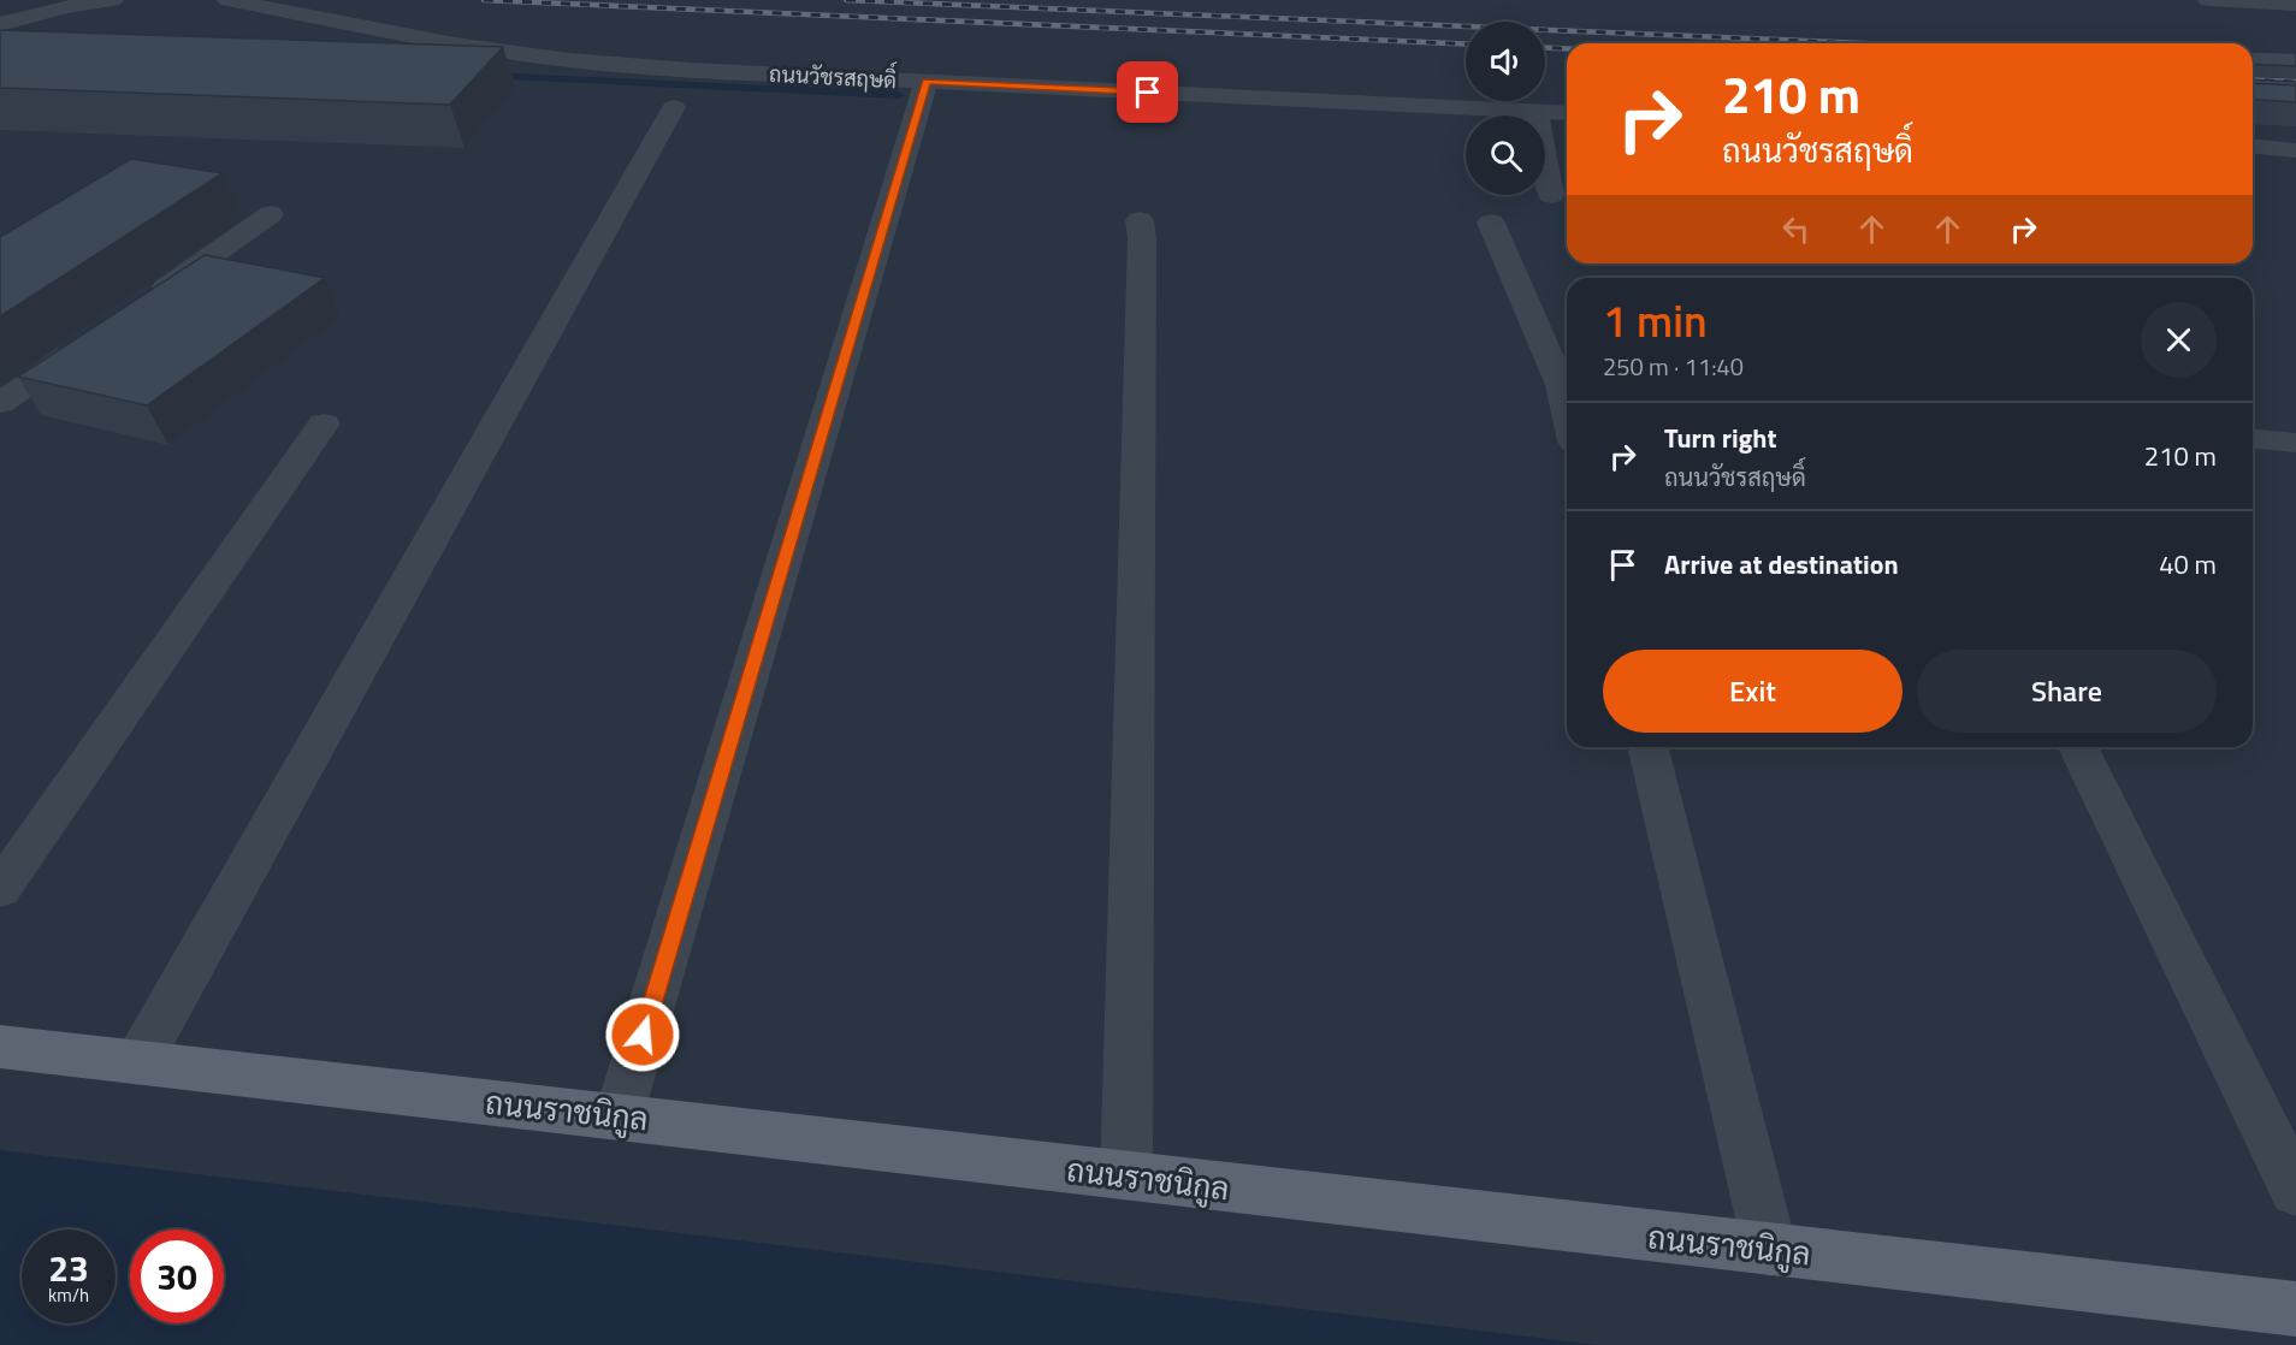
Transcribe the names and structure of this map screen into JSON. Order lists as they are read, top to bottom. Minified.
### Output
{"streets":{"main road":["ถนนราชนิกูล"],"street":["ถนนวัชรสฤษดิ์"]},"page":{"turn":["210 m","ถนนวัชรสฤษดิ์"],"heading":["1 min","250 m · 11:40"],"list":[{"name":"Turn right","note":"ถนนวัชรสฤษดิ์","value":"210 m"},{"name":"Arrive at destination","value":"40 m"}],"buttons":["Exit","Share"],"speed":"23 km/h","limit":"30"}}
